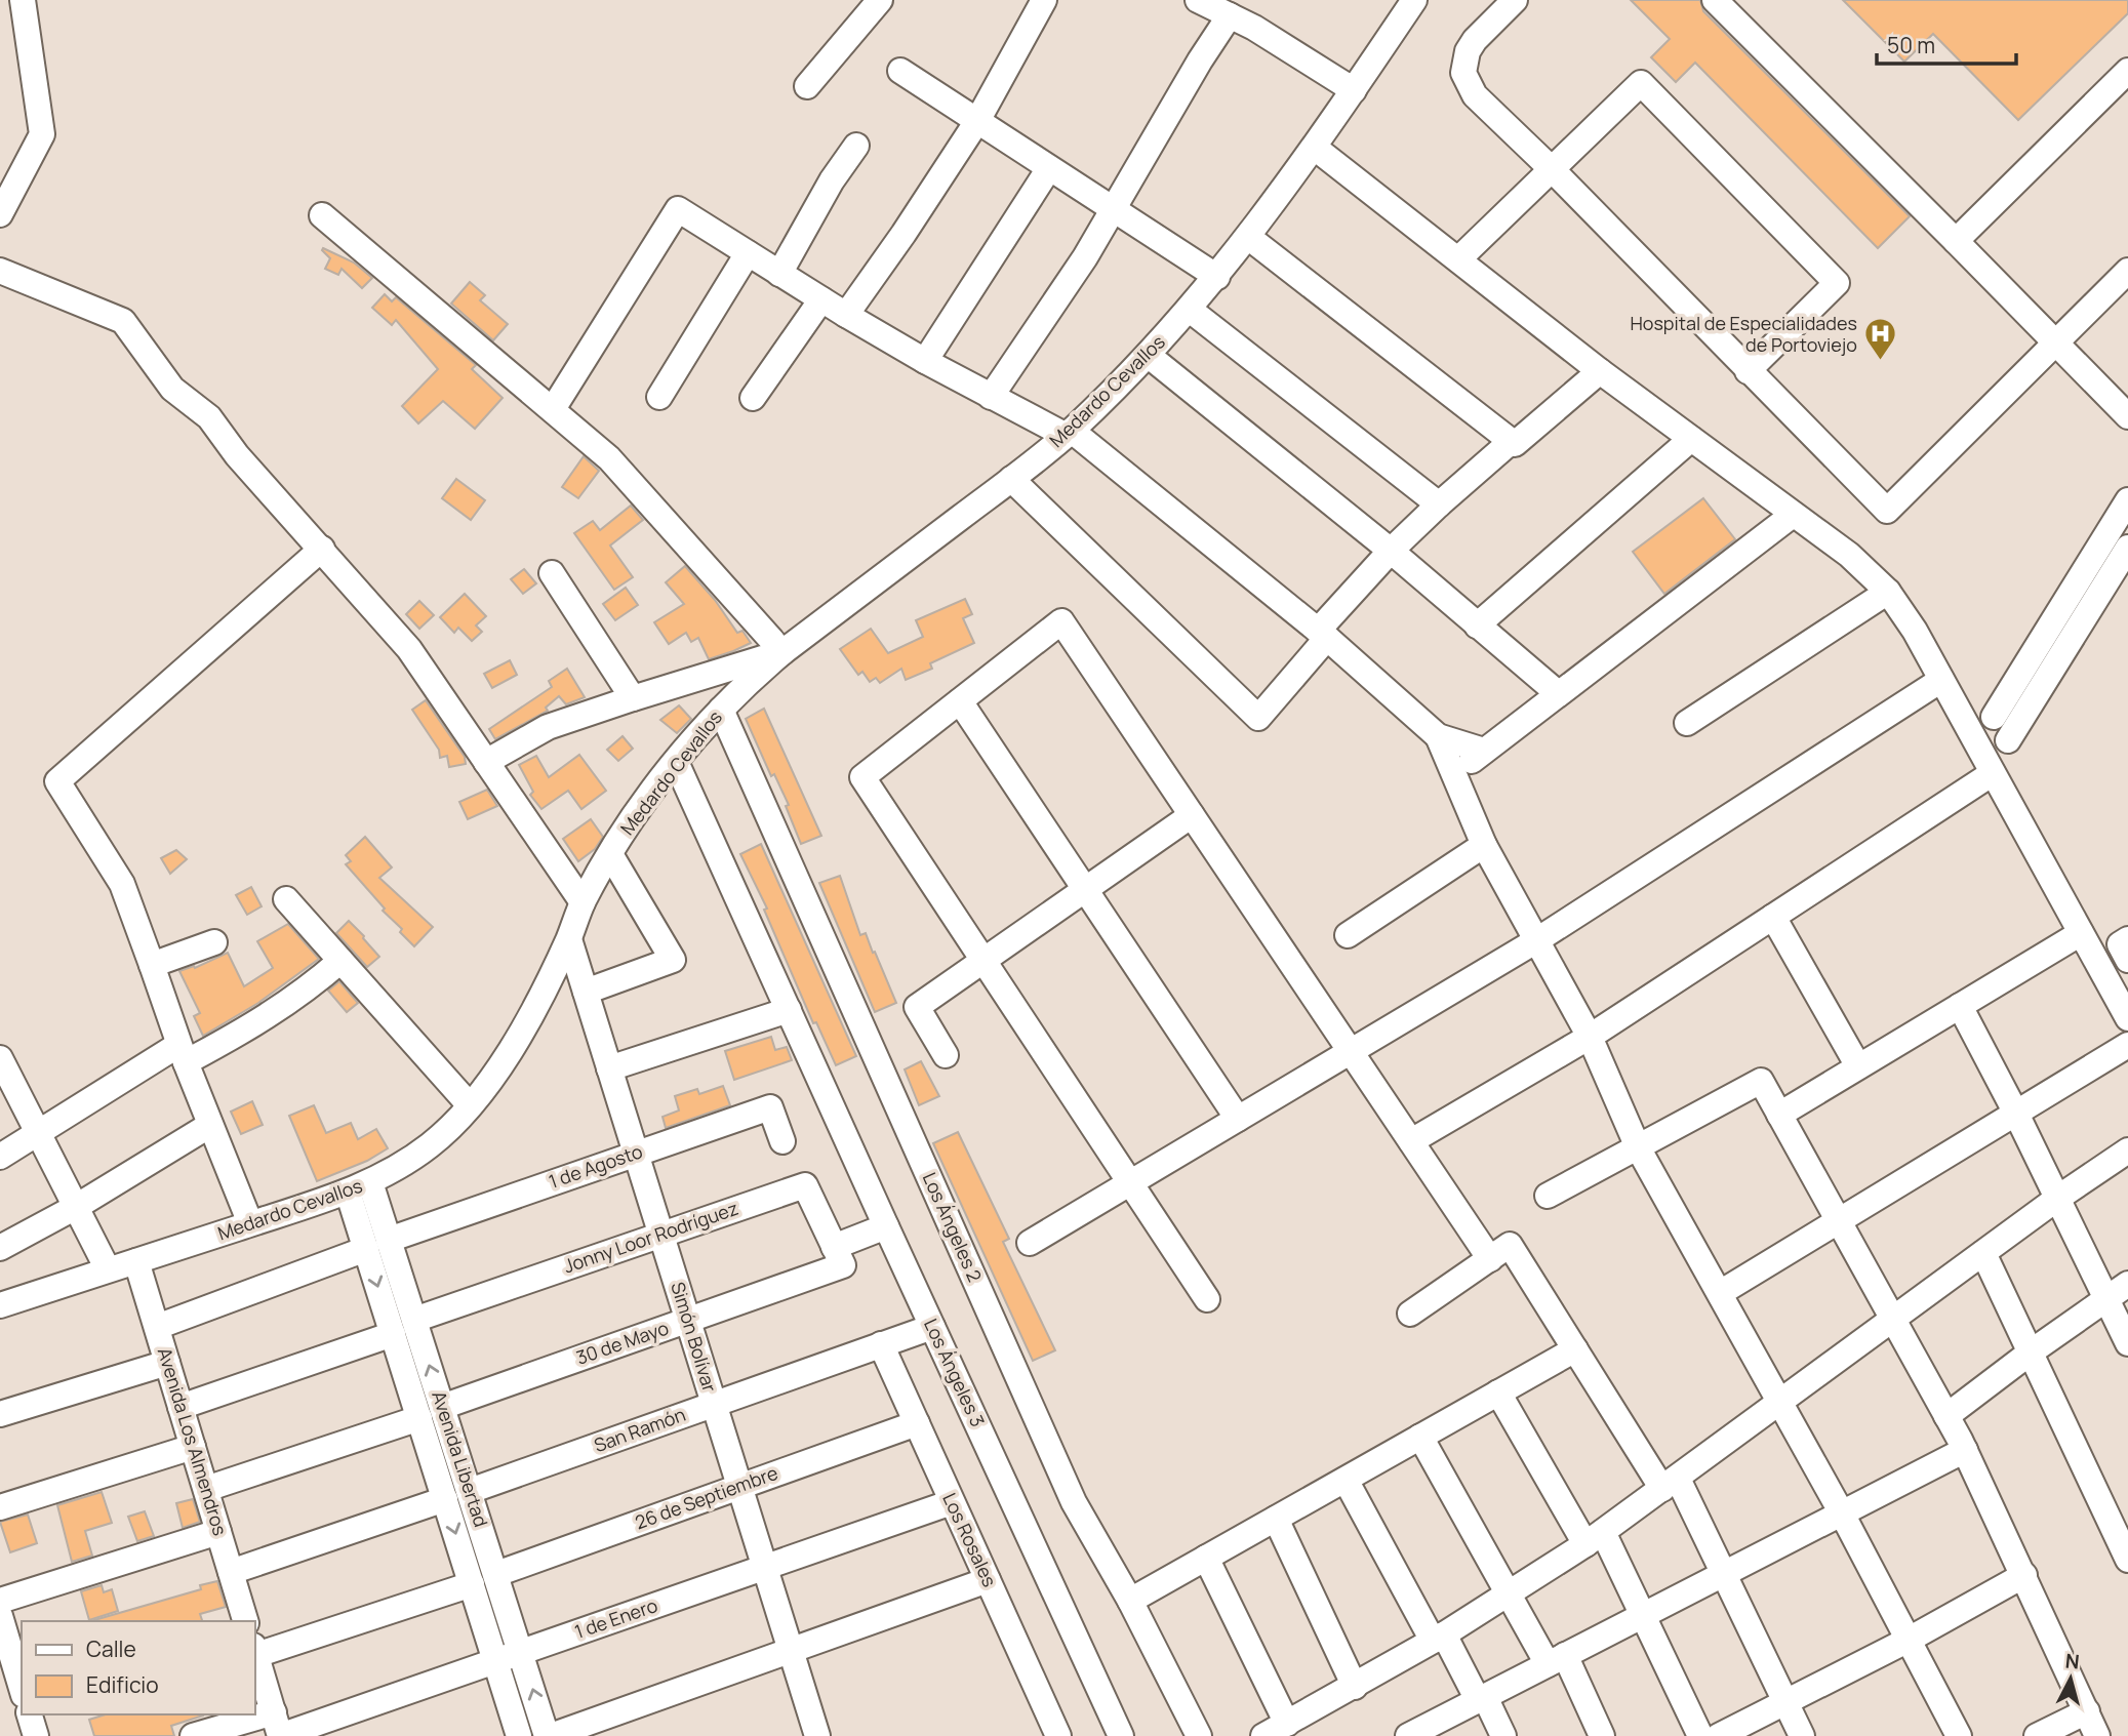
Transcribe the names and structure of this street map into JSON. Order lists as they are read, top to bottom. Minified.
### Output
{"streets":{"street":["Medardo Cevallos","1 de Agosto","Los Ángeles 2","Jonny Loor Rodríguez","Simón Bolívar","30 de Mayo","Los Ángeles 3","San Ramón","Avenida Los Almendros","Avenida Libertad","26 de Septiembre","Los Rosales","1 de Enero"]},"crossings":[["Medardo Cevallos","Los Ángeles 2"],["Medardo Cevallos","Simón Bolívar"],["Medardo Cevallos","Los Ángeles 3"],["Medardo Cevallos","Avenida Los Almendros"],["Medardo Cevallos","Avenida Libertad"],["1 de Agosto","Simón Bolívar"],["1 de Agosto","Avenida Los Almendros"],["1 de Agosto","Avenida Libertad"],["Jonny Loor Rodríguez","Simón Bolívar"],["Jonny Loor Rodríguez","30 de Mayo"],["Jonny Loor Rodríguez","Avenida Libertad"],["Simón Bolívar","30 de Mayo"],["Simón Bolívar","San Ramón"],["Simón Bolívar","26 de Septiembre"],["Simón Bolívar","1 de Enero"],["30 de Mayo","Los Ángeles 3"],["30 de Mayo","Avenida Libertad"],["Los Ángeles 3","San Ramón"],["San Ramón","Avenida Libertad"],["San Ramón","Los Rosales"],["Avenida Libertad","26 de Septiembre"],["Avenida Libertad","1 de Enero"],["26 de Septiembre","Los Rosales"],["Los Rosales","1 de Enero"]],"places":{"hospital":["Hospital de Especialidades de Portoviejo"]},"legend":["Calle","Edificio"],"scale_bar":"50 m","north":"top"}
